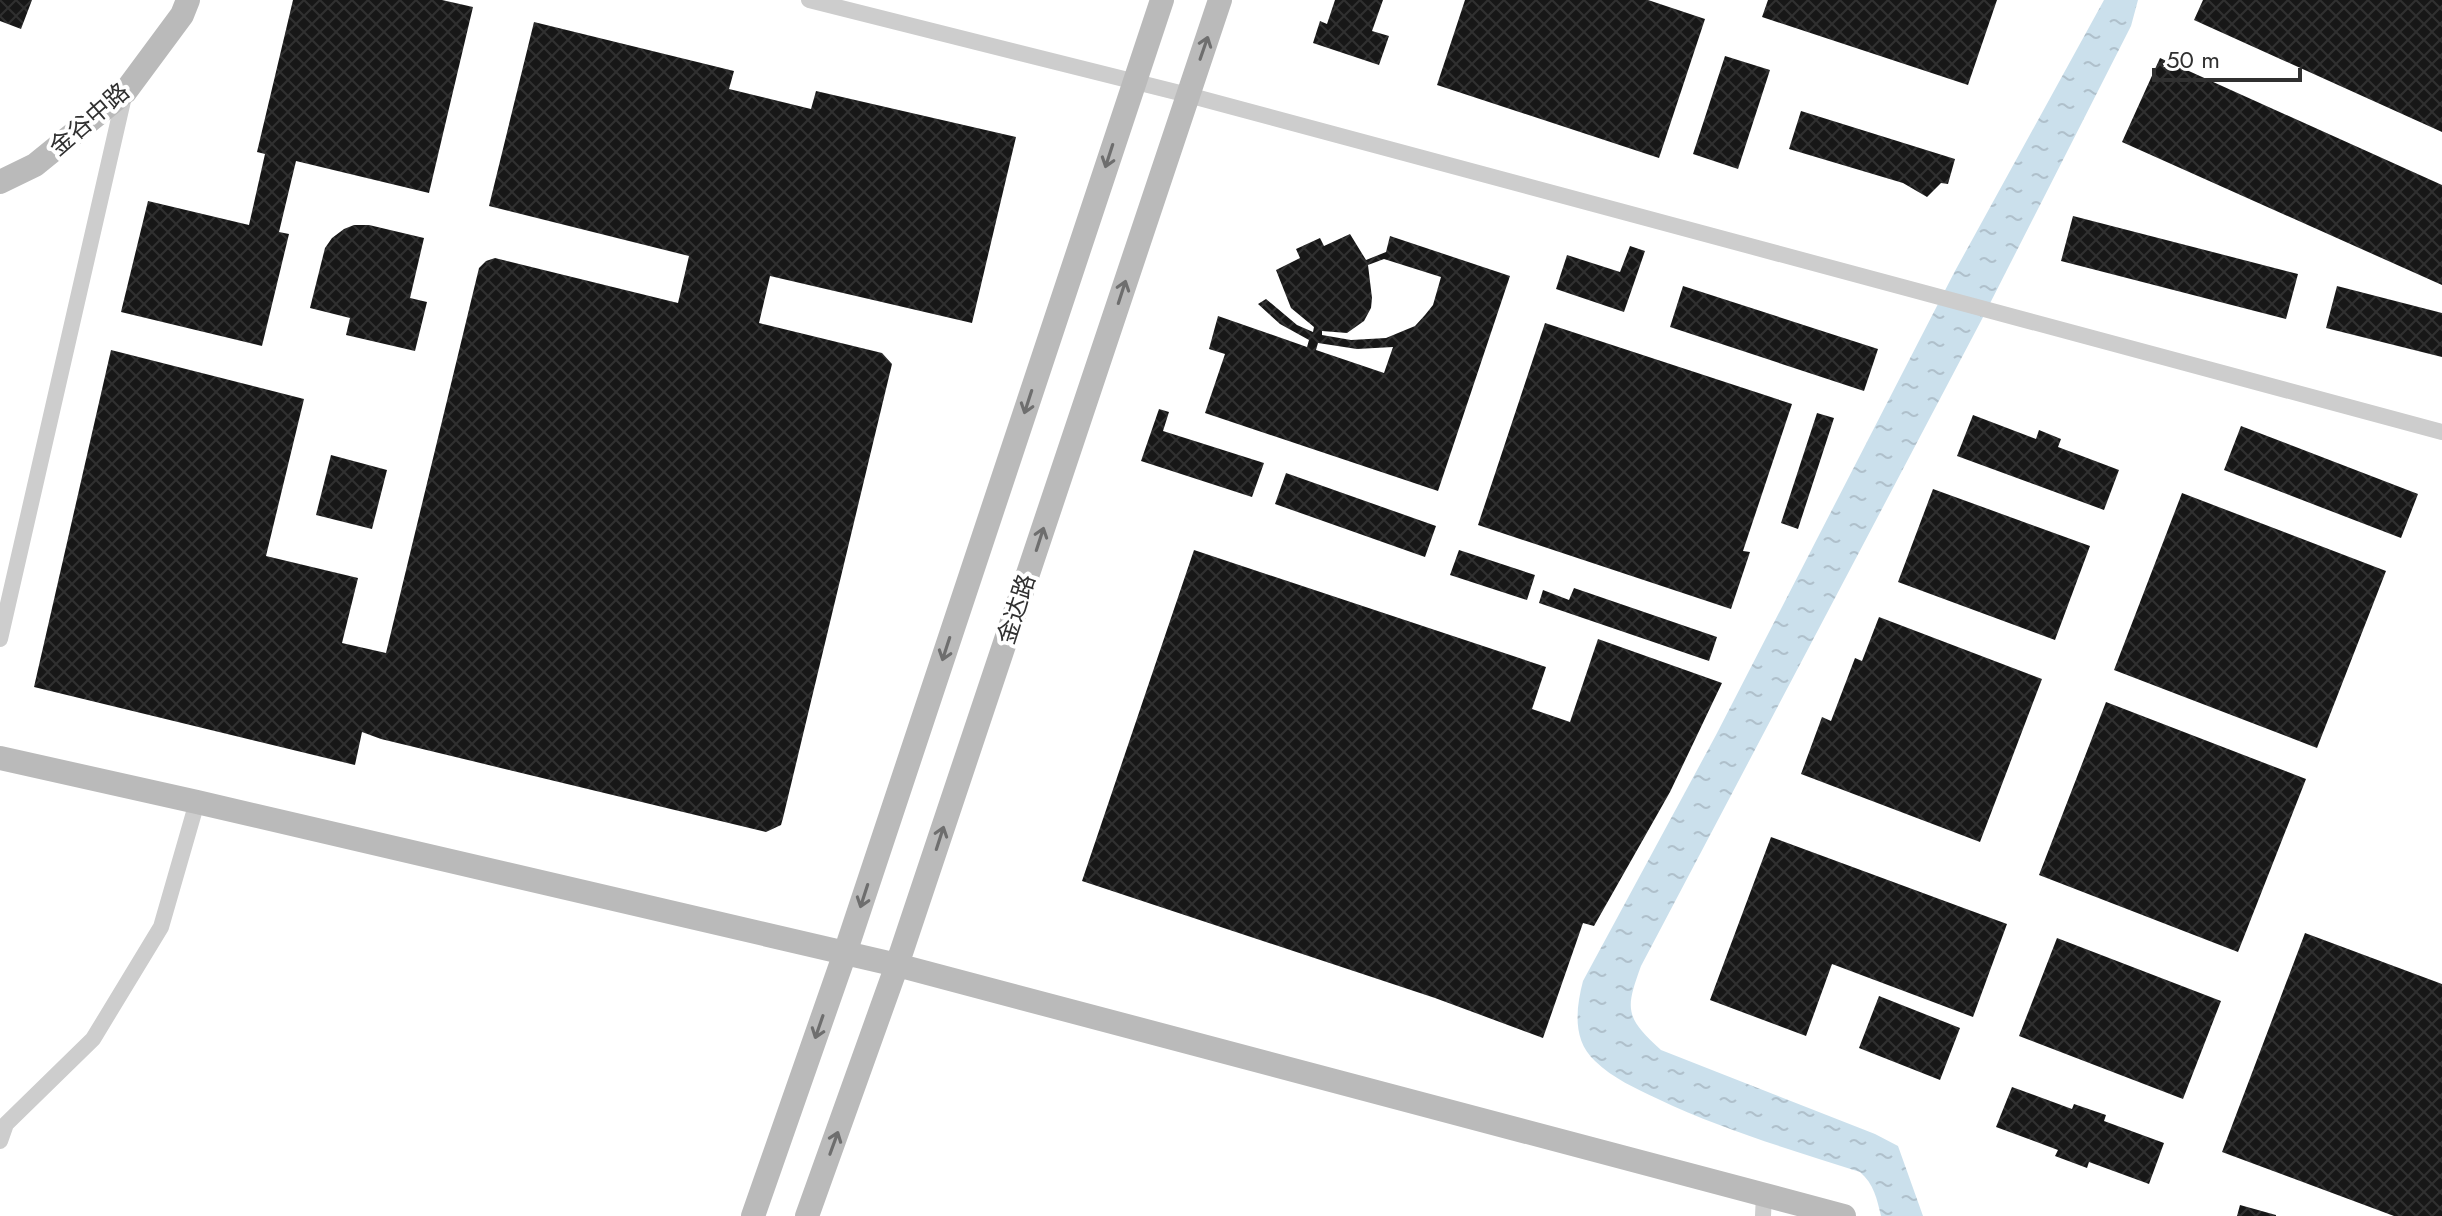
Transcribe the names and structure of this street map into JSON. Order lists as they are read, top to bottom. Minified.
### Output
{"streets":{"street":["金谷中路","金达路"]},"scale_bar":"50 m"}
